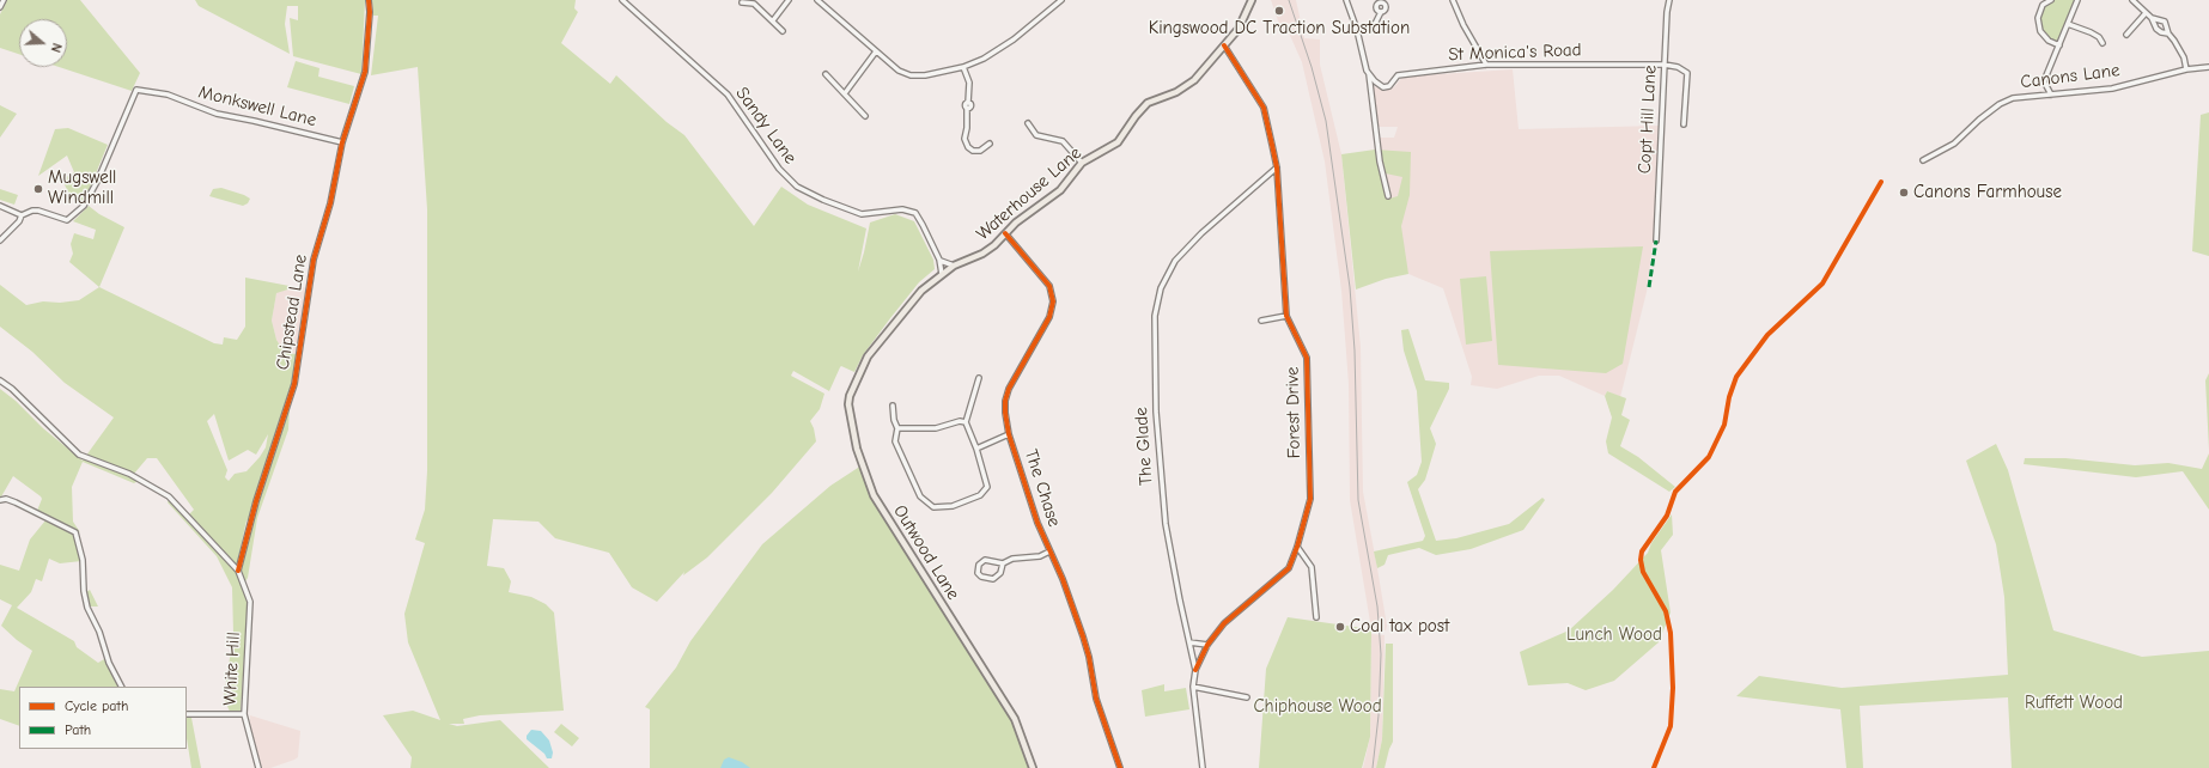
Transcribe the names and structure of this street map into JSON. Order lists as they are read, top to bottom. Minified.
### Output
{"streets":{"main road":["Waterhouse Lane","Outwood Lane"],"street":["St Monica's Road","Canons Lane","Monkswell Lane","Copt Hill Lane","Sandy Lane","Chipstead Lane","Forest Drive","The Glade","The Chase","White Hill"]},"crossings":[["St Monica's Road","Copt Hill Lane"],["Monkswell Lane","Chipstead Lane"],["Sandy Lane","Waterhouse Lane"],["Waterhouse Lane","Forest Drive"],["Waterhouse Lane","The Chase"],["Waterhouse Lane","Outwood Lane"],["Chipstead Lane","White Hill"],["Forest Drive","The Glade"]],"parks":["Lunch Wood","Ruffett Wood","Chiphouse Wood"],"places":["Kingswood DC Traction Substation","Mugswell Windmill","Canons Farmhouse","Coal tax post"],"legend":["Cycle path","Path"],"north":"right"}
